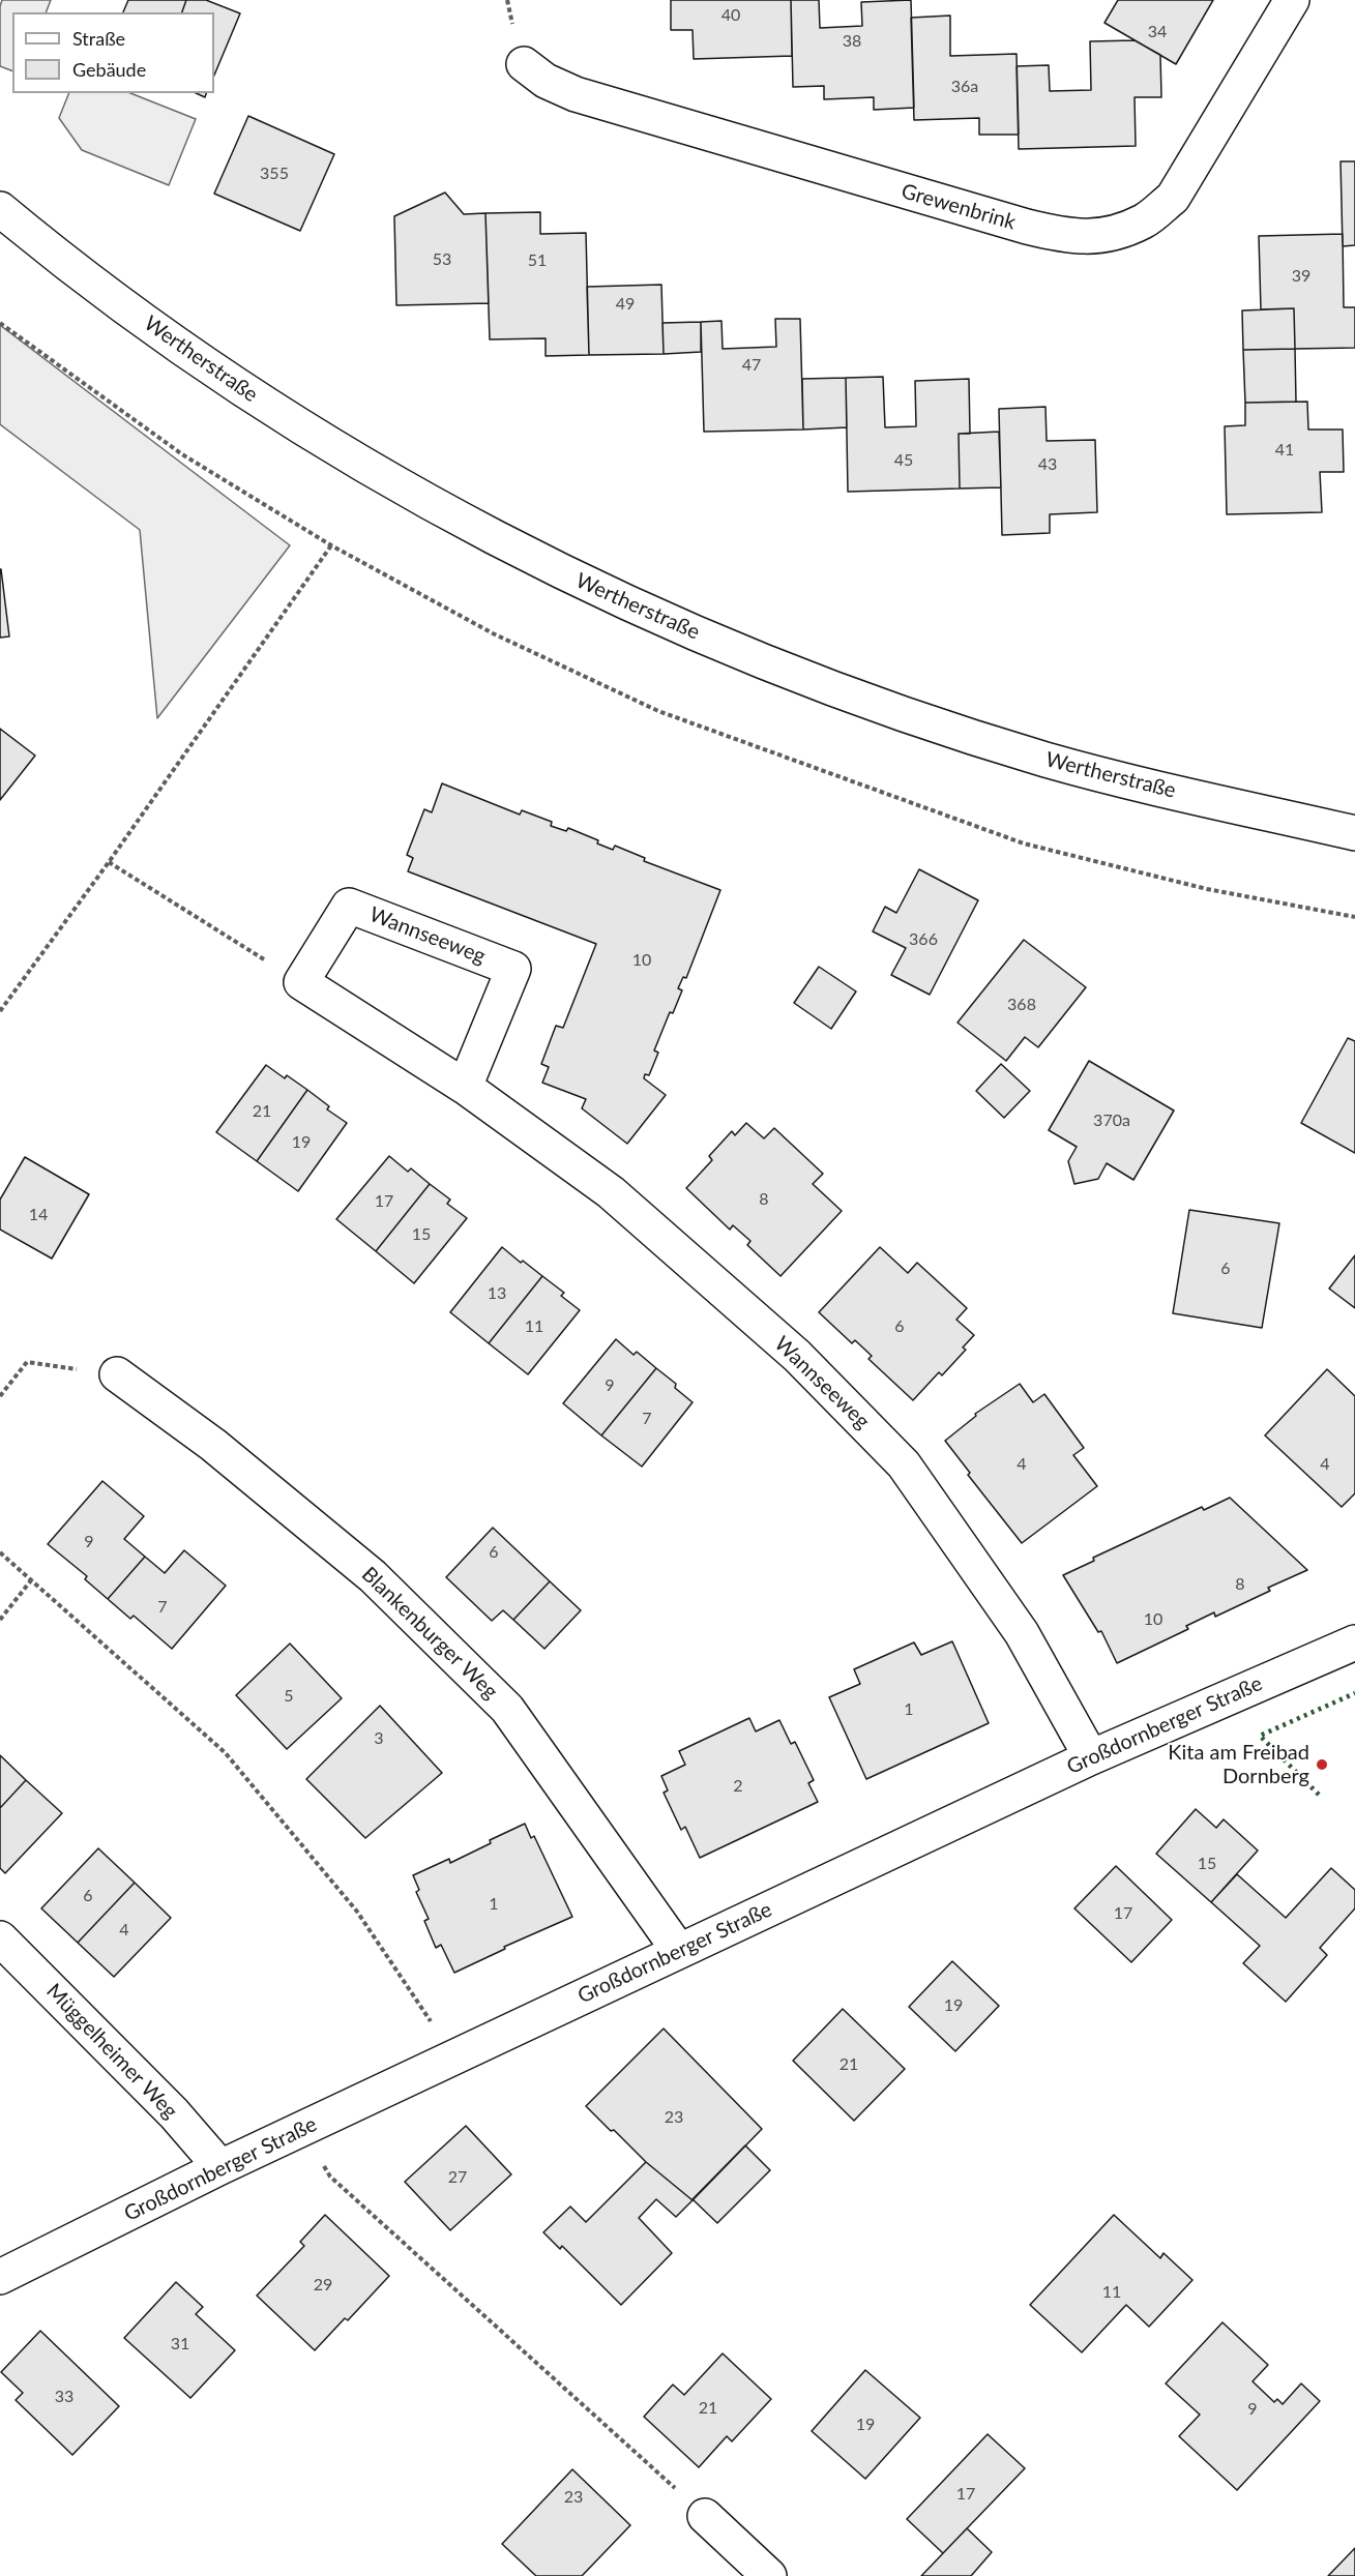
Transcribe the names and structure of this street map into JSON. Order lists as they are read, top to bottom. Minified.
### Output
{"streets":{"street":["Grewenbrink","Wertherstraße","Wannseeweg","Blankenburger Weg","Großdornberger Straße","Müggelheimer Weg"]},"crossings":[["Wannseeweg","Großdornberger Straße"],["Blankenburger Weg","Großdornberger Straße"],["Großdornberger Straße","Müggelheimer Weg"]],"places":["Kita am Freibad Dornberg"],"house_numbers":["40","34","38","36a","355","53","51","39","49","47","41","45","43","366","10","368","21","370a","19","8","17","14","15","6","13","11","6","9","7","4","4","9","6","8","7","10","5","1","3","2","15","6","1","17","4","19","21","23","27","29","11","31","33","21","9","19","17","23"],"legend":["Straße","Gebäude"]}
